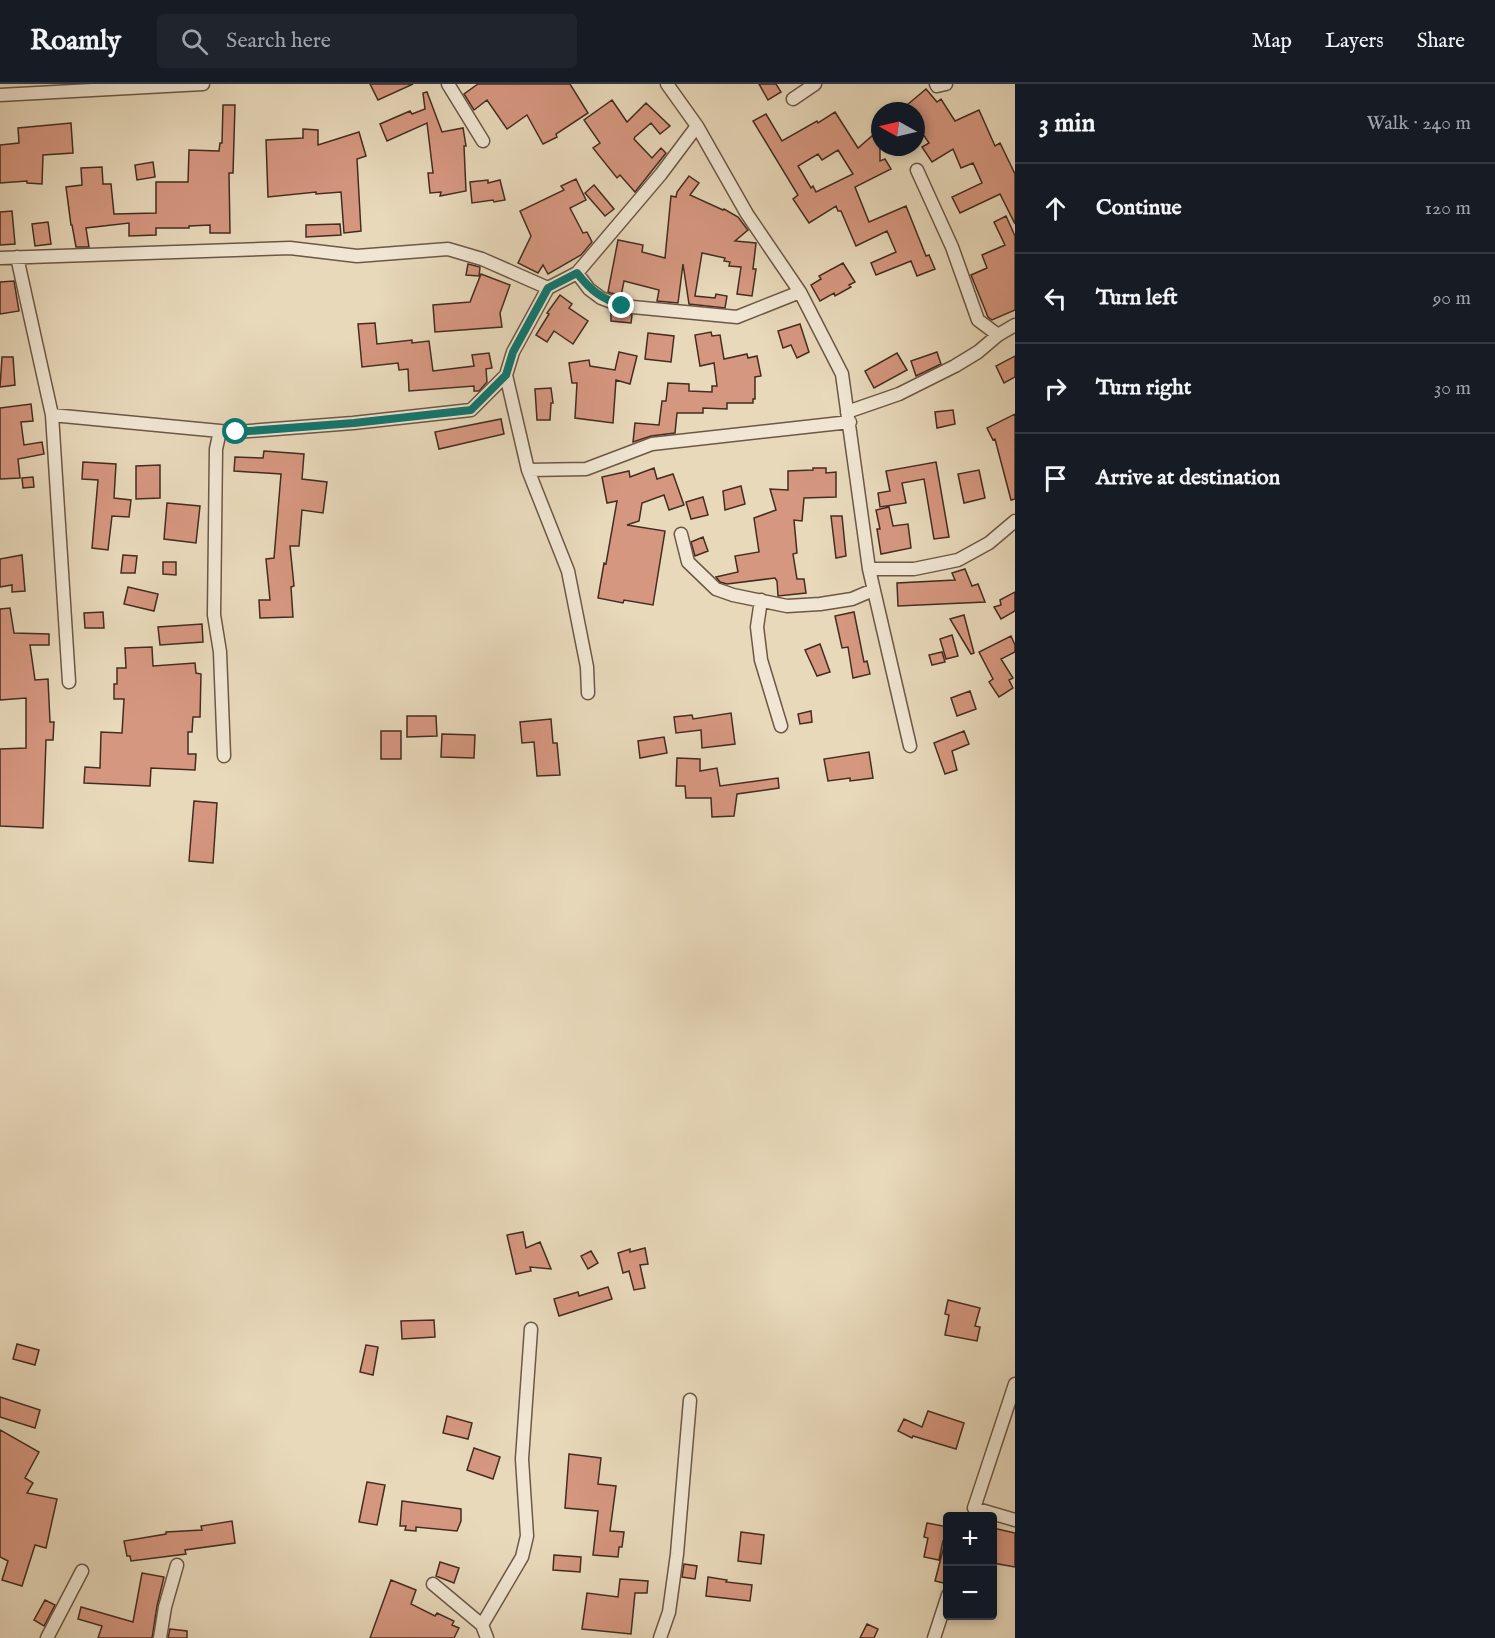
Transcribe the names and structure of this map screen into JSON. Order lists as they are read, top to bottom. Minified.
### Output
{"north":"left","page":{"header":"Roamly","search":"Search here","nav":["Map","Layers","Share"],"heading":["3 min","Walk · 240 m"],"list":[["Continue","120 m"],["Turn left","90 m"],["Turn right","30 m"],"Arrive at destination"],"map_buttons":["+","−"]}}
